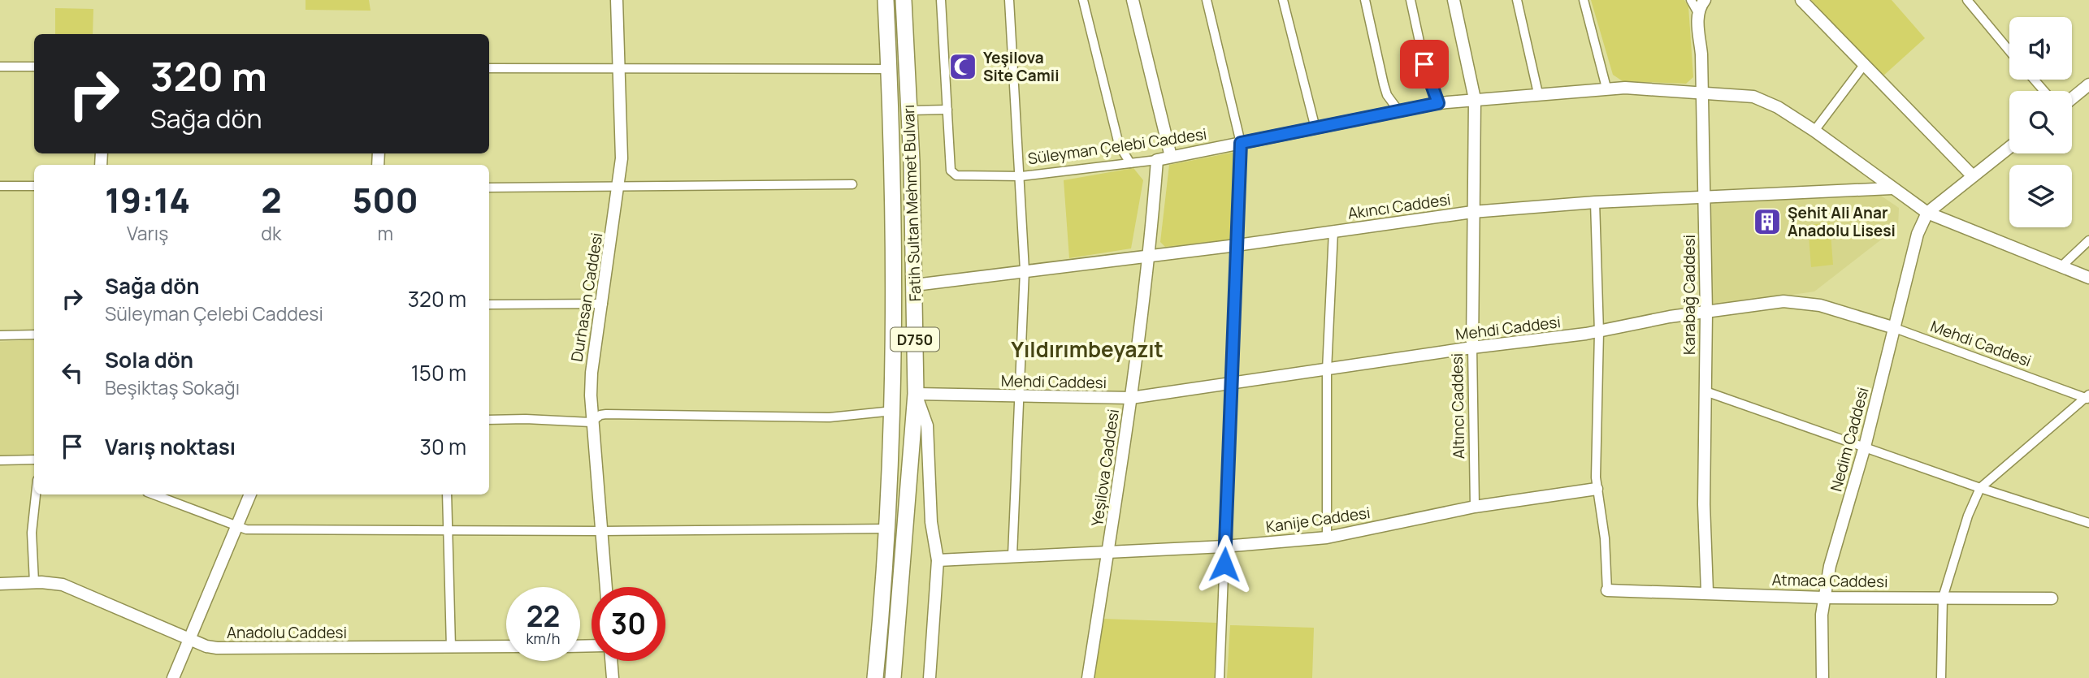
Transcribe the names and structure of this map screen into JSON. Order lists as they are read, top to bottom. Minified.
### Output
{"streets":{"highway":["Fatih Sultan Mehmet Bulvarı","D750"],"street":["Süleyman Çelebi Caddesi","Akıncı Caddesi","Karabağ Caddesi","Durhasan Caddesi","Mehdi Caddesi","Altıncı Caddesi","Nedim Caddesi","Yeşilova Caddesi","Kanije Caddesi","Atmaca Caddesi","Anadolu Caddesi"]},"crossings":[["Süleyman Çelebi Caddesi","Akıncı Caddesi"],["Süleyman Çelebi Caddesi","Karabağ Caddesi"],["Süleyman Çelebi Caddesi","Altıncı Caddesi"],["Süleyman Çelebi Caddesi","Nedim Caddesi"],["Süleyman Çelebi Caddesi","Yeşilova Caddesi"],["Fatih Sultan Mehmet Bulvarı","Akıncı Caddesi"],["Fatih Sultan Mehmet Bulvarı","Mehdi Caddesi"],["Akıncı Caddesi","Karabağ Caddesi"],["Akıncı Caddesi","Altıncı Caddesi"],["Akıncı Caddesi","Yeşilova Caddesi"],["Karabağ Caddesi","Mehdi Caddesi"],["Karabağ Caddesi","Atmaca Caddesi"],["Mehdi Caddesi","Altıncı Caddesi"],["Mehdi Caddesi","Nedim Caddesi"],["Mehdi Caddesi","Yeşilova Caddesi"],["Altıncı Caddesi","Kanije Caddesi"],["Nedim Caddesi","Atmaca Caddesi"],["Yeşilova Caddesi","Kanije Caddesi"]],"districts":["Yıldırımbeyazıt"],"places":{"mosque":["Yeşilova Site Camii"],"building":["Şehit Ali Anar Anadolu Lisesi"]},"page":{"turn":["320 m","Sağa dön"],"eta":["19:14","Varış","2","dk","500","m"],"list":[{"name":"Sağa dön","note":"Süleyman Çelebi Caddesi","value":"320 m"},{"name":"Sola dön","note":"Beşiktaş Sokağı","value":"150 m"},{"name":"Varış noktası","value":"30 m"}],"speed":"22 km/h","limit":"30"}}
